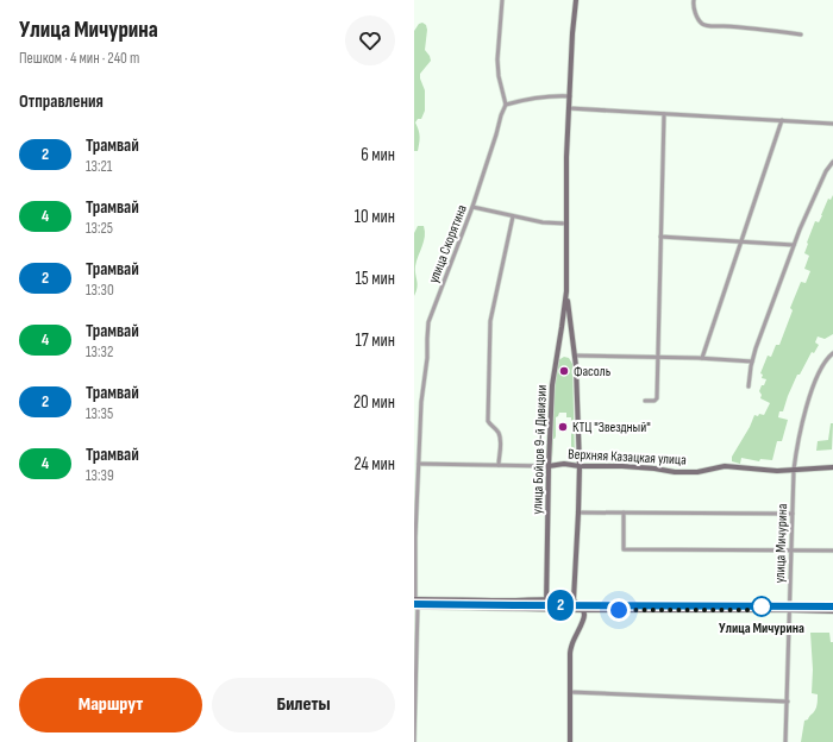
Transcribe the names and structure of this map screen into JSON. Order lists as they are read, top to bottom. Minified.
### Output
{"streets":{"street":["улица Скорятина","улица Бойцов 9-й Дивизии","Верхняя Казацкая улица","улица Мичурина"]},"crossings":[["улица Скорятина","Верхняя Казацкая улица"],["улица Бойцов 9-й Дивизии","Верхняя Казацкая улица"],["Верхняя Казацкая улица","улица Мичурина"]],"places":["Фасоль","КТЦ \"Звездный\"","Улица Мичурина"],"lines":["tram line 2"],"page":{"heading":[["Улица Мичурина","Пешком · 4 мин · 240 m"],"Отправления"],"on_map":"2","list":[{"mark":"2","name":"Трамвай","note":"13:21","value":"6 мин"},{"mark":"4","name":"Трамвай","note":"13:25","value":"10 мин"},{"mark":"2","name":"Трамвай","note":"13:30","value":"15 мин"},{"mark":"4","name":"Трамвай","note":"13:32","value":"17 мин"},{"mark":"2","name":"Трамвай","note":"13:35","value":"20 мин"},{"mark":"4","name":"Трамвай","note":"13:39","value":"24 мин"}],"buttons":["Маршрут","Билеты"]}}
